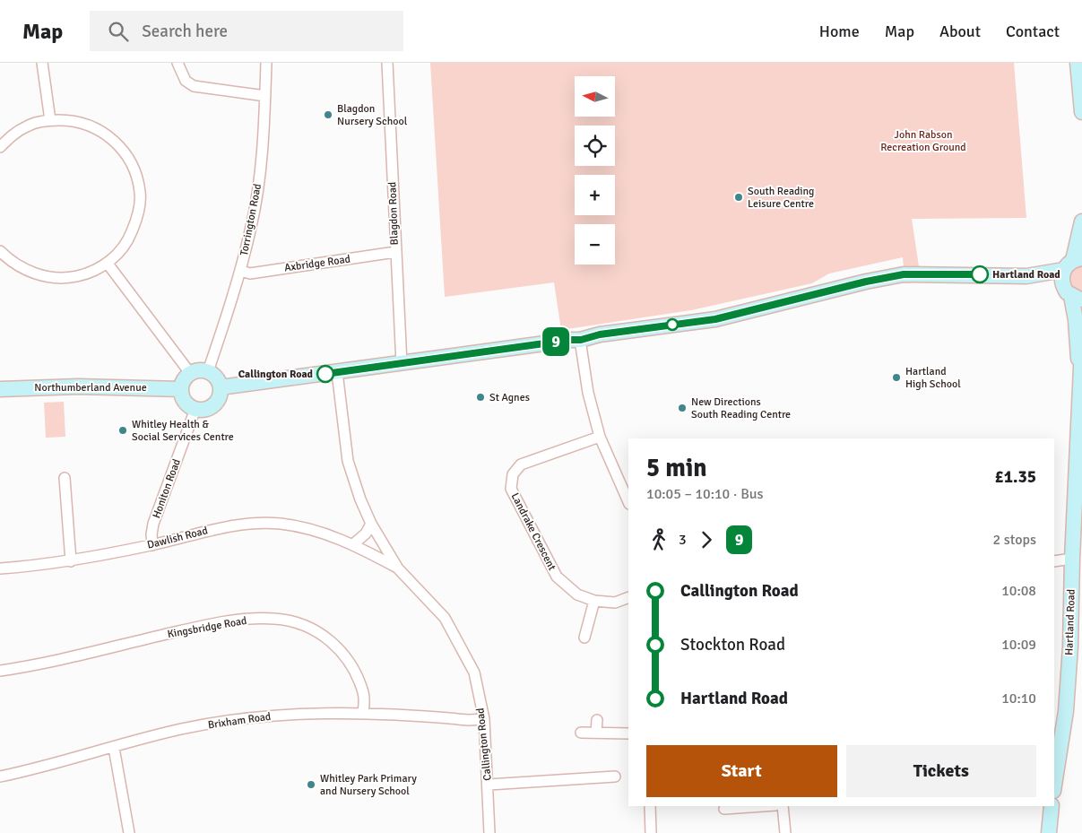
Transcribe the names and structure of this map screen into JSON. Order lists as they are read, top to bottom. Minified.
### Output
{"streets":{"street":["Blagdon Road","Torrington Road","Axbridge Road","Northumberland Avenue","Honiton Road","Landrake Crescent","Dawlish Road","Hartland Road","Kingsbridge Road","Brixham Road","Callington Road"]},"crossings":[["Blagdon Road","Axbridge Road"],["Torrington Road","Axbridge Road"],["Torrington Road","Northumberland Avenue"],["Torrington Road","Honiton Road"],["Northumberland Avenue","Honiton Road"],["Honiton Road","Dawlish Road"],["Dawlish Road","Callington Road"],["Kingsbridge Road","Brixham Road"],["Brixham Road","Callington Road"]],"parks":["John Rabson Recreation Ground"],"places":["Blagdon Nursery School","South Reading Leisure Centre","Hartland Road","Callington Road","Hartland High School","St Agnes","New Directions South Reading Centre","Whitley Health & Social Services Centre","Whitley Park Primary and Nursery School"],"lines":["bus line 9"],"north":"left","page":{"header":"Map","search":"Search here","nav":["Home","Map","About","Contact"],"on_map":"9","map_buttons":["+","−"],"heading":["5 min","10:05 – 10:10 · Bus","£1.35"],"legs":["3","9","2 stops"],"list":[{"name":"Callington Road","value":"10:08"},{"name":"Stockton Road","value":"10:09"},{"name":"Hartland Road","value":"10:10"}],"buttons":["Start","Tickets"]}}
